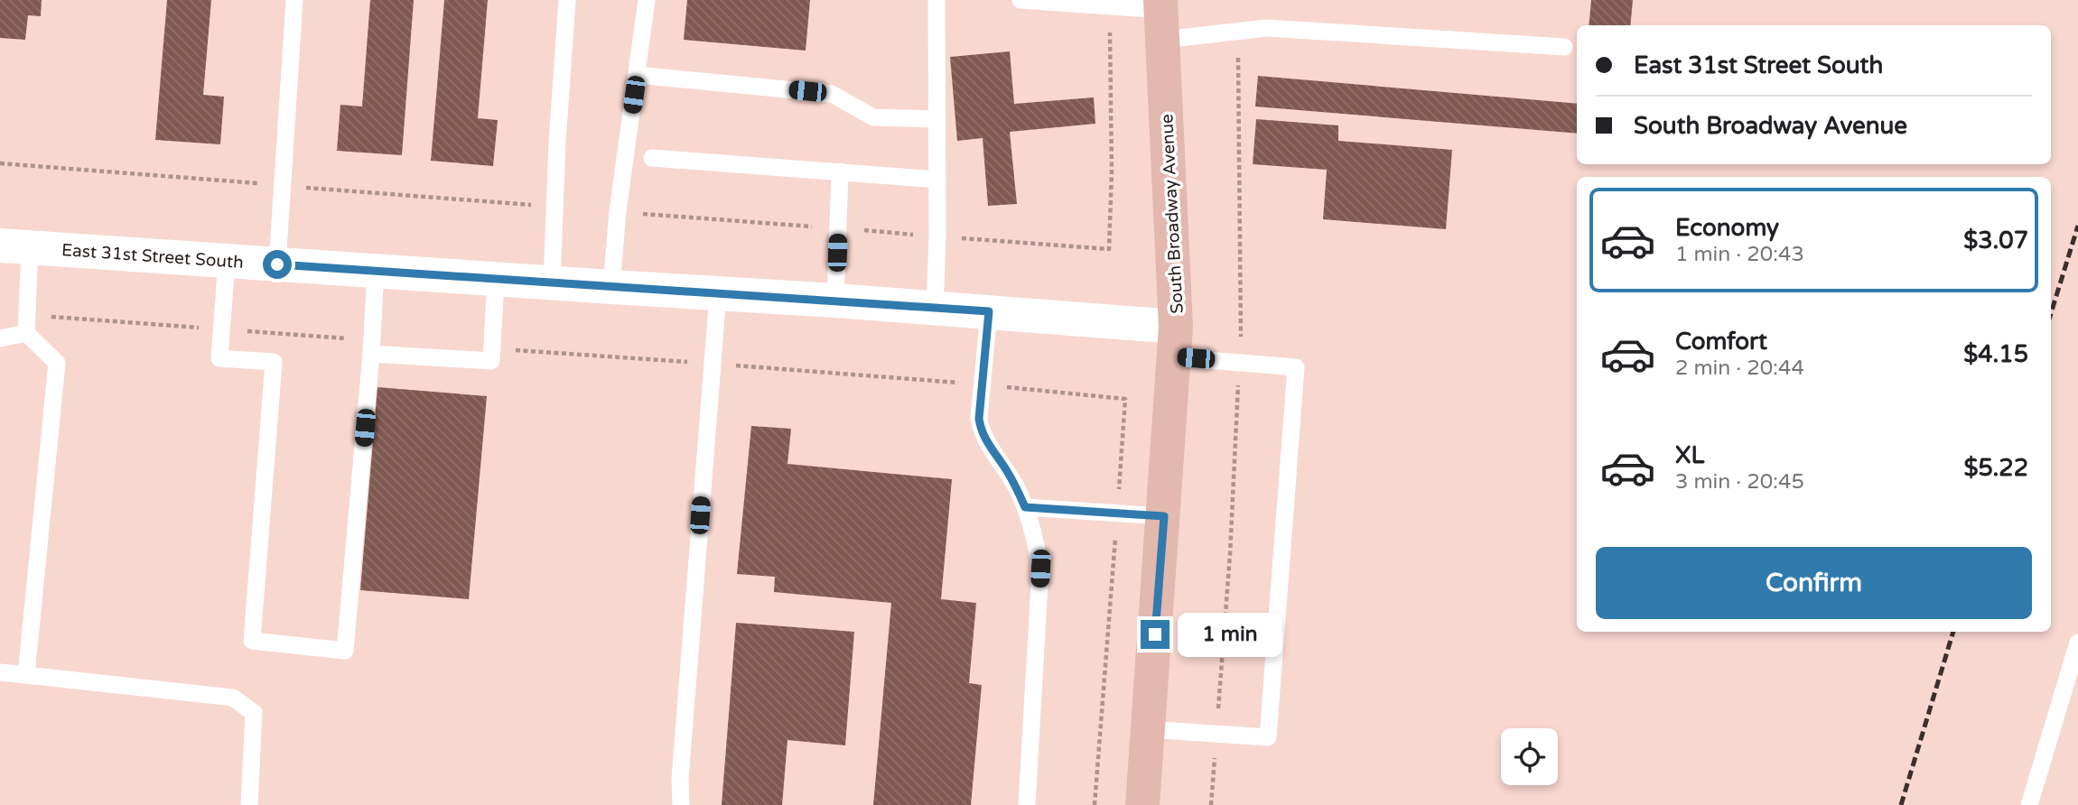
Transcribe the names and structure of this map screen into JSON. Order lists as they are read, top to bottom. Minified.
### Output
{"streets":{"main road":["South Broadway Avenue"],"street":["East 31st Street South"]},"crossings":[["South Broadway Avenue","East 31st Street South"]],"page":{"banner":["East 31st Street South","South Broadway Avenue"],"list":[{"name":"Economy","note":"1 min · 20:43","value":"$3.07"},{"name":"Comfort","note":"2 min · 20:44","value":"$4.15"},{"name":"XL","note":"3 min · 20:45","value":"$5.22"}],"buttons":"Confirm","bubble":"1 min"}}
